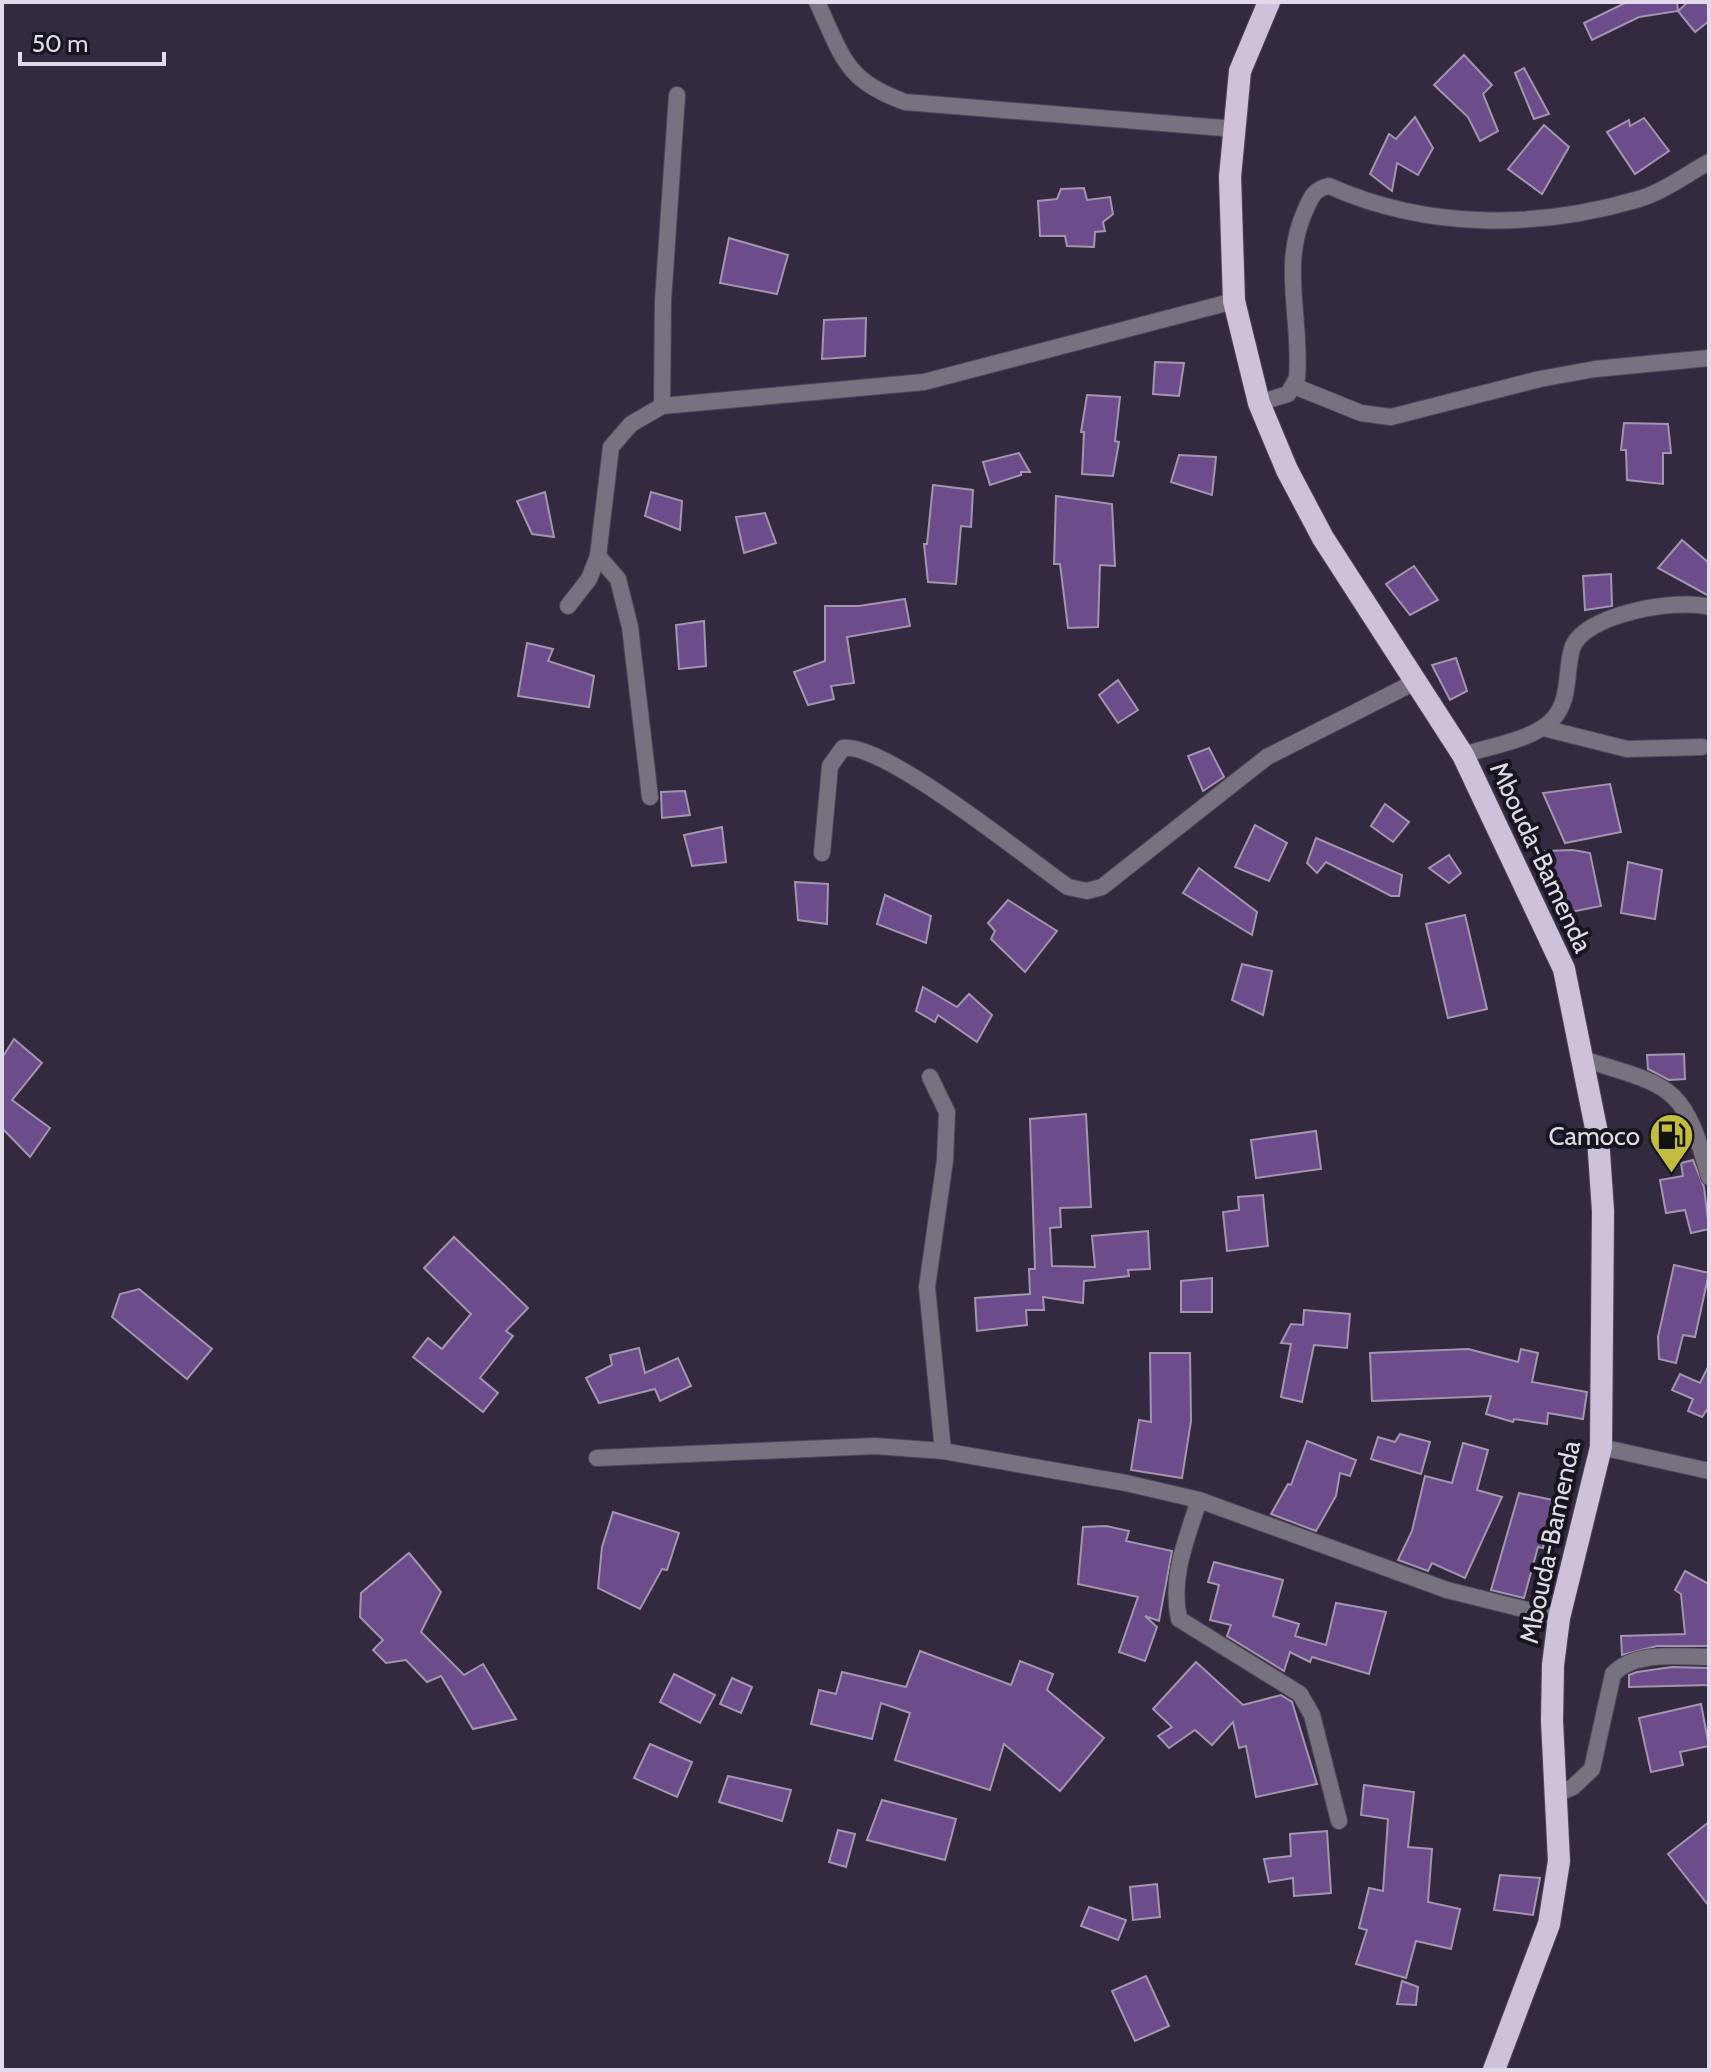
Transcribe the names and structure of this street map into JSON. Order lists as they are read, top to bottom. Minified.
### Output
{"streets":{"highway":["Mbouda-Bamenda"]},"places":{"fuel station":["Camoco"]},"scale_bar":"50 m"}
